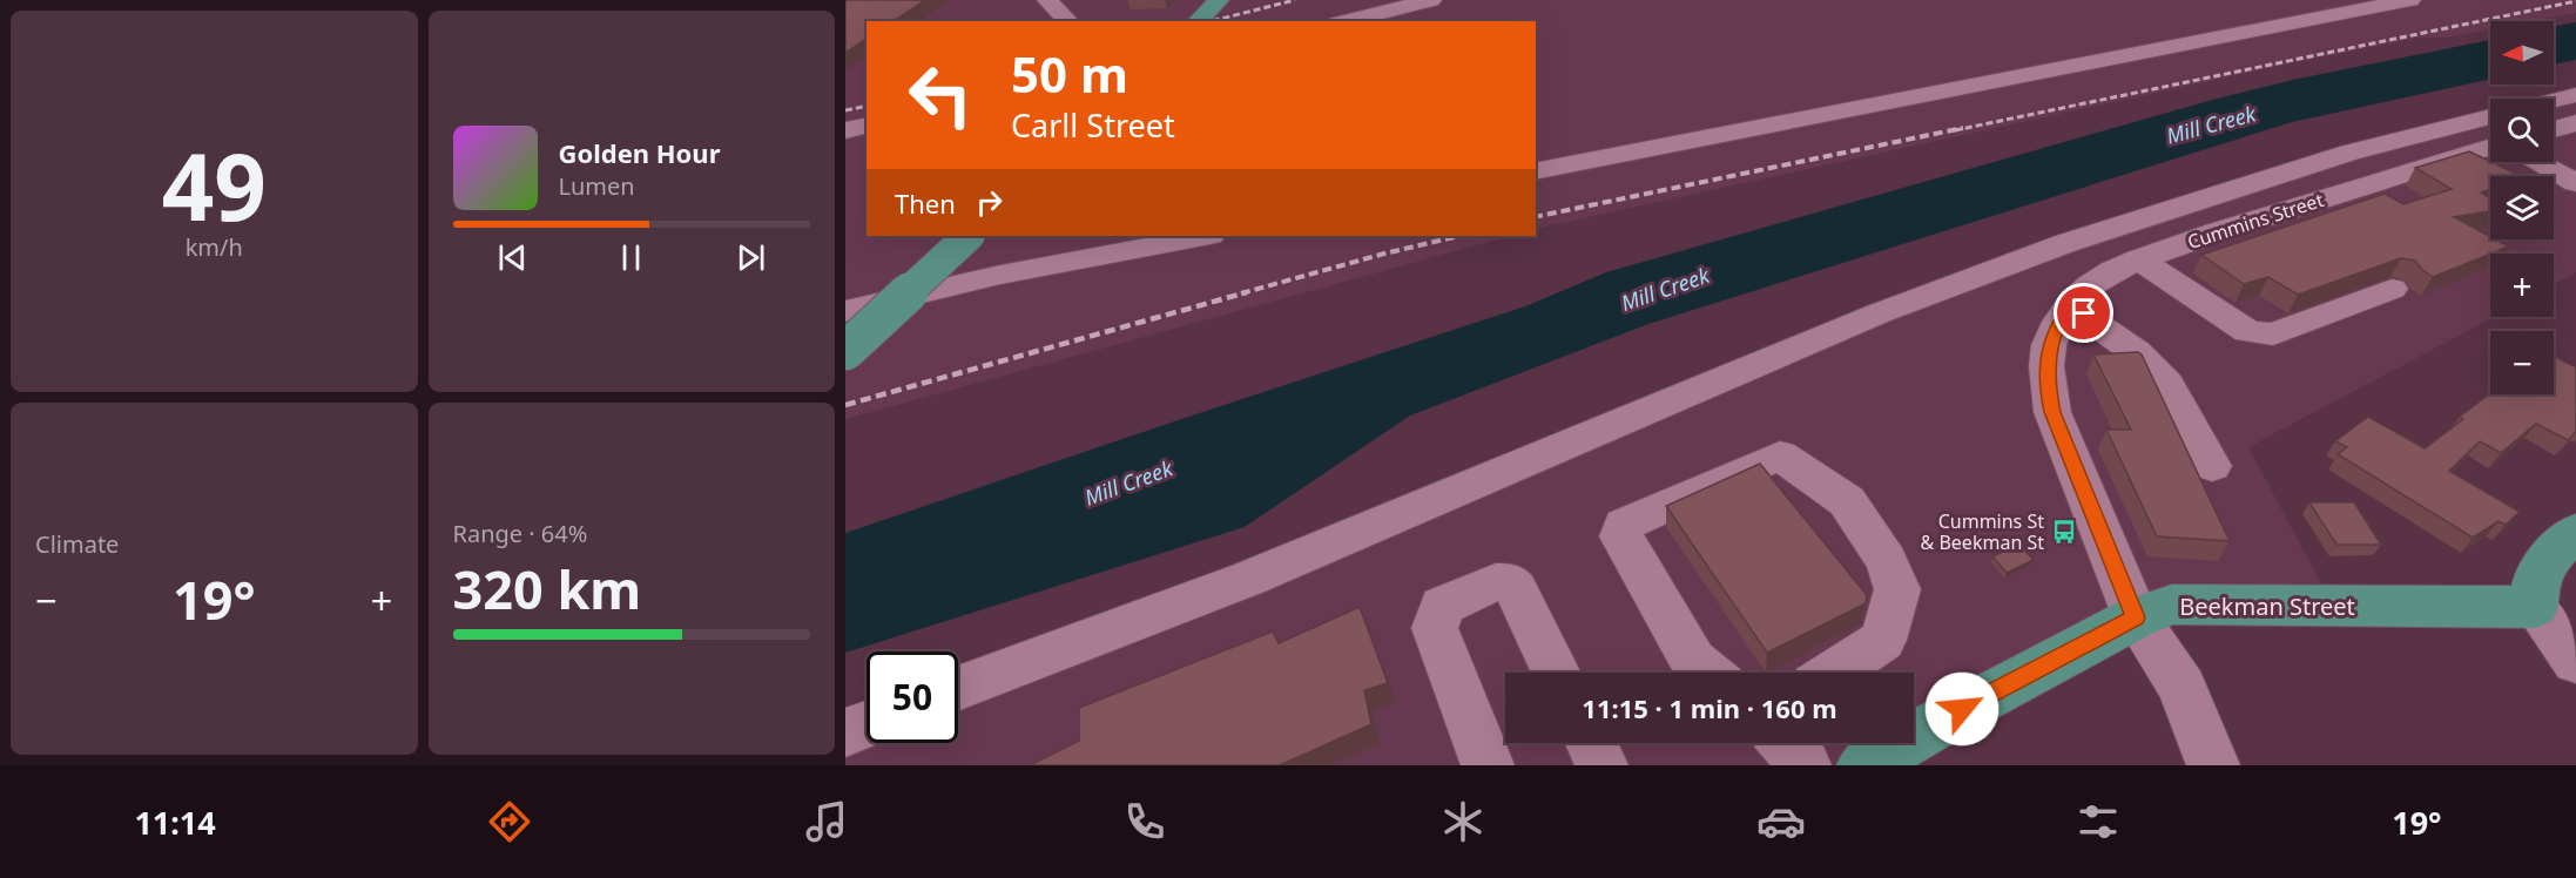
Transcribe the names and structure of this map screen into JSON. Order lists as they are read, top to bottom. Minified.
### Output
{"streets":{"main road":["Beekman Street"],"street":["Cummins Street"]},"crossings":[["Cummins Street","Beekman Street"]],"water":["Mill Creek"],"places":{"bus stop":["Cummins St & Beekman St"]},"north":"left","page":{"tile":[["49","km/h"],"Climate",["Range · 64%","320 km"]],"map_buttons":["+","−"],"turn":["50 m","Carll Street"],"song":["Golden Hour","Lumen"],"then":"Then","heat":["−","19°","+"],"limit":"50","trip":"11:15 · 1 min · 160 m","tabs":["11:14","19°"]}}
